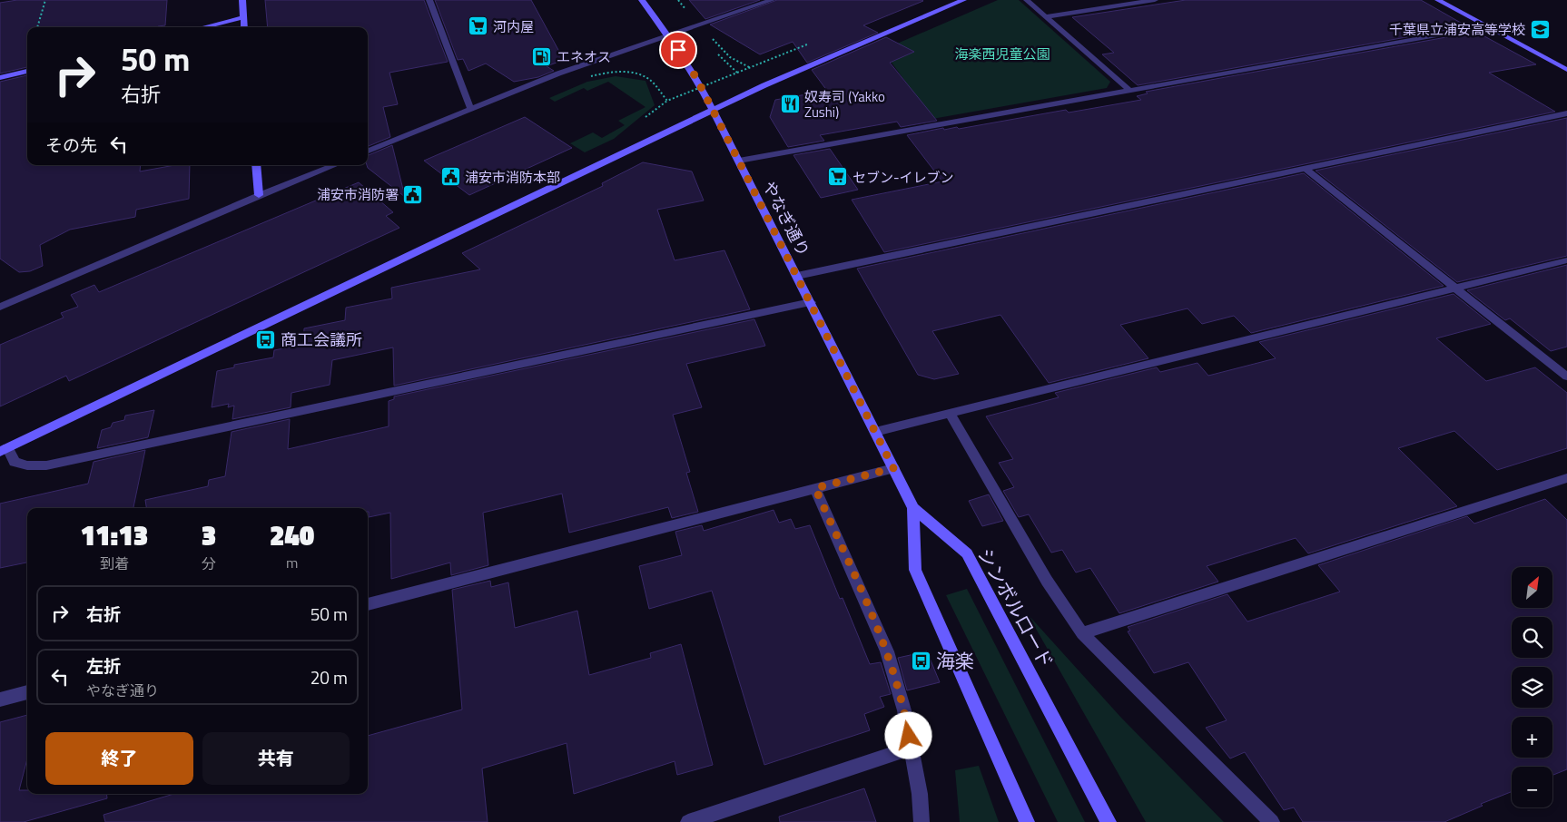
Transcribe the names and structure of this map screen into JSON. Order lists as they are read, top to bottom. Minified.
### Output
{"streets":{"street":["やなぎ通り","シンボルロード"]},"crossings":[["やなぎ通り","シンボルロード"]],"parks":["海楽西児童公園"],"places":{"supermarket":["河内屋","セブン-イレブン"],"school or university":["千葉県立浦安高等学校"],"fuel station":["エネオス"],"restaurant":["奴寿司 (Yakko Zushi)"],"public building":["浦安市消防本部","浦安市消防署"],"bus stop":["商工会議所","海楽"]},"north":"top right","page":{"turn":["50 m","右折"],"then":"その先","eta":["11:13","到着","3","分","240","m"],"map_buttons":["+","−"],"list":[{"name":"右折","value":"50 m"},{"name":"左折","note":"やなぎ通り","value":"20 m"}],"buttons":["終了","共有"]}}
